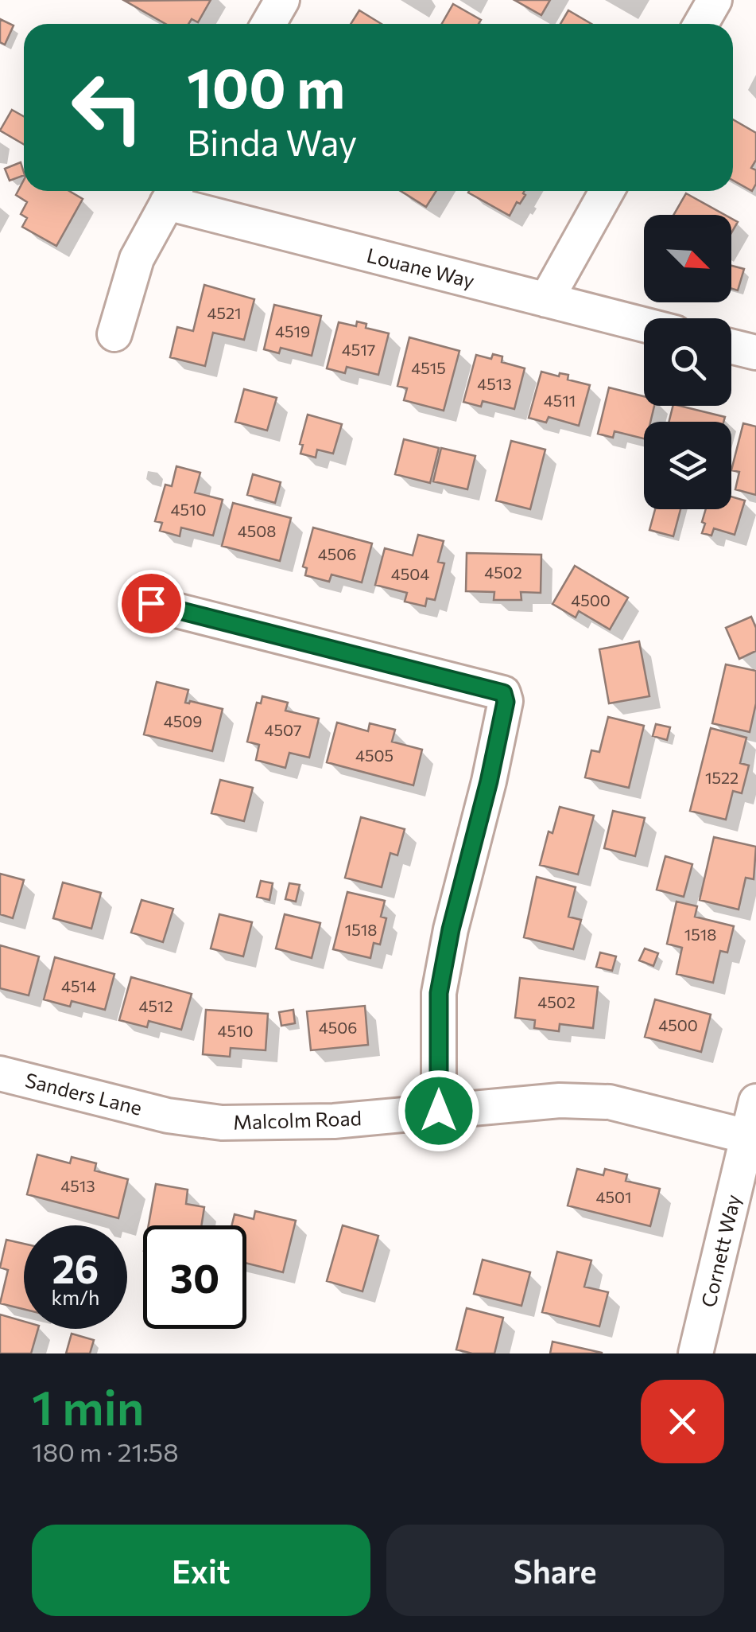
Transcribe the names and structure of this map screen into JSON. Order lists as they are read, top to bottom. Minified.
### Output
{"streets":{"street":["Louane Way","Sanders Lane","Malcolm Road","Cornett Way"]},"crossings":[["Sanders Lane","Malcolm Road"],["Malcolm Road","Cornett Way"]],"house_numbers":["4521","4519","4517","4515","4513","4511","4510","4508","4506","4502","4504","4500","4509","4507","4505","1522","1518","1518","4514","4502","4512","4500","4506","4510","4513","4501"],"north":"bottom right","page":{"turn":["100 m","Binda Way"],"speed":"26 km/h","limit":"30","heading":["1 min","180 m · 21:58"],"buttons":["Exit","Share"]}}
